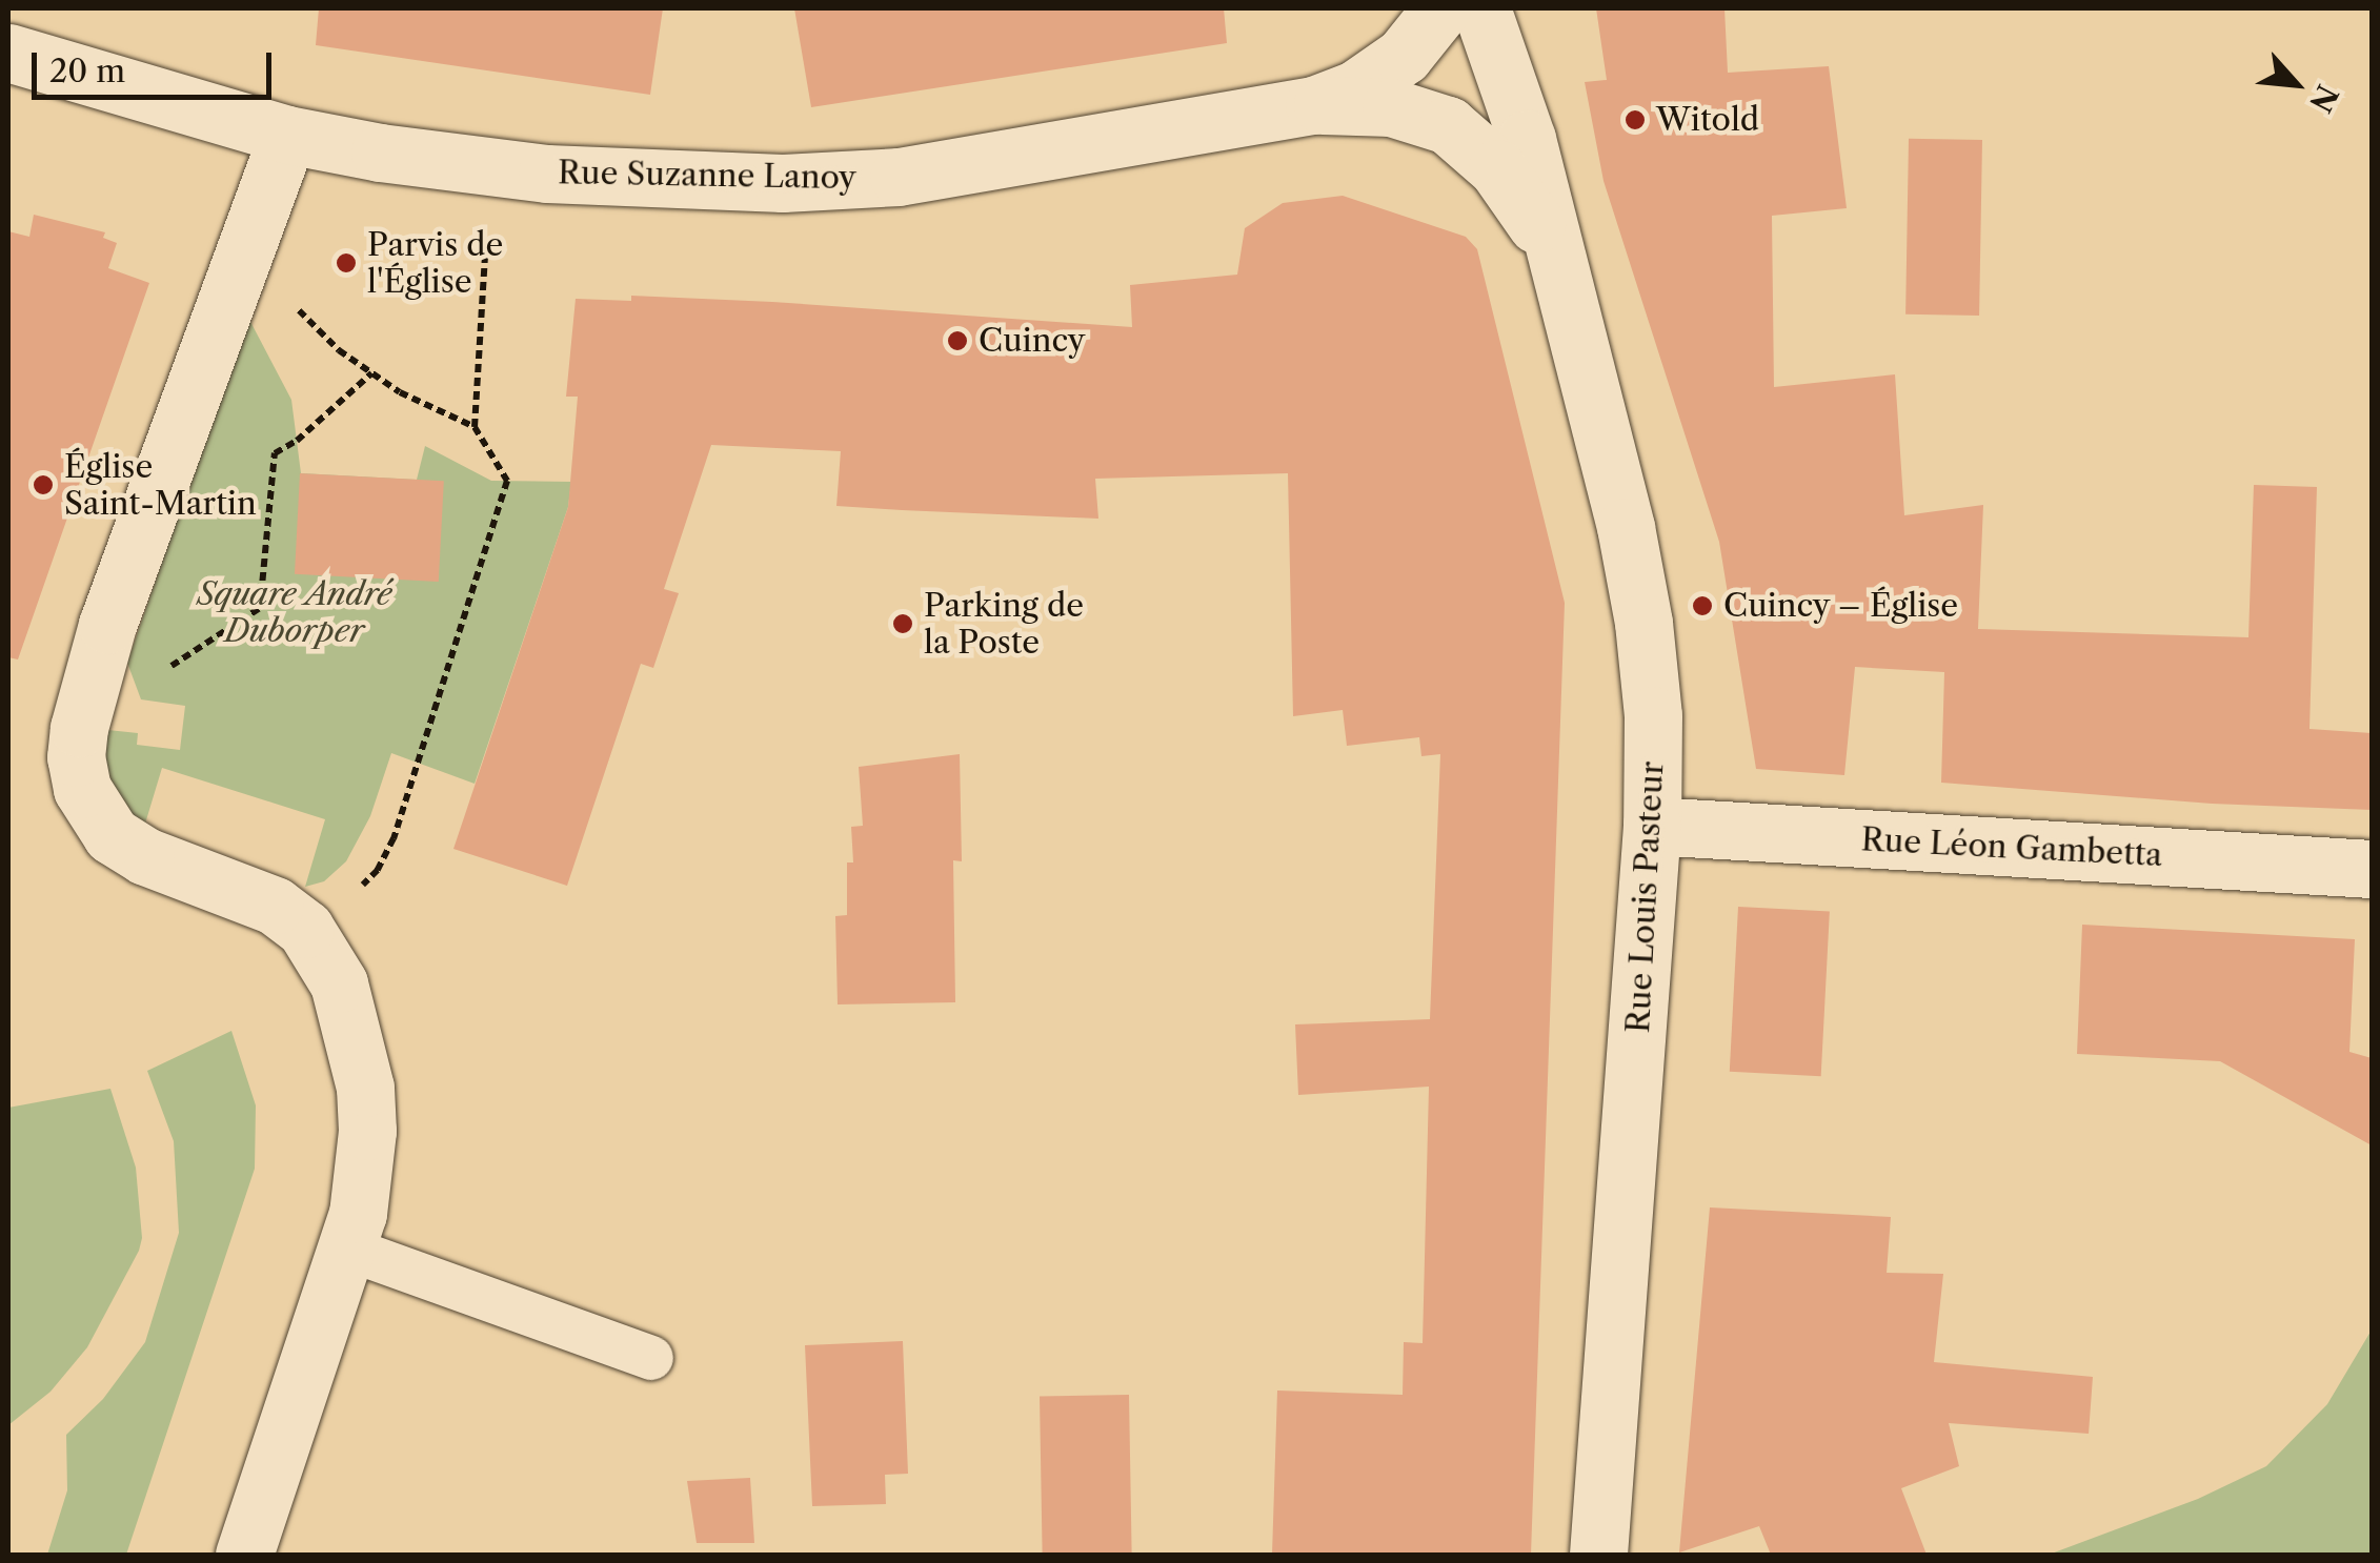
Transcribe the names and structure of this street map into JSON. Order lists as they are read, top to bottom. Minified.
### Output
{"streets":{"street":["Rue Suzanne Lanoy","Rue Léon Gambetta","Rue Louis Pasteur"]},"crossings":[["Rue Suzanne Lanoy","Rue Louis Pasteur"],["Rue Léon Gambetta","Rue Louis Pasteur"]],"parks":["Square André Duborper"],"places":["Witold","Parvis de l'Église","Cuincy","Église Saint-Martin","Cuincy – Église","Parking de la Poste"],"scale_bar":"20 m","north":"bottom right"}
